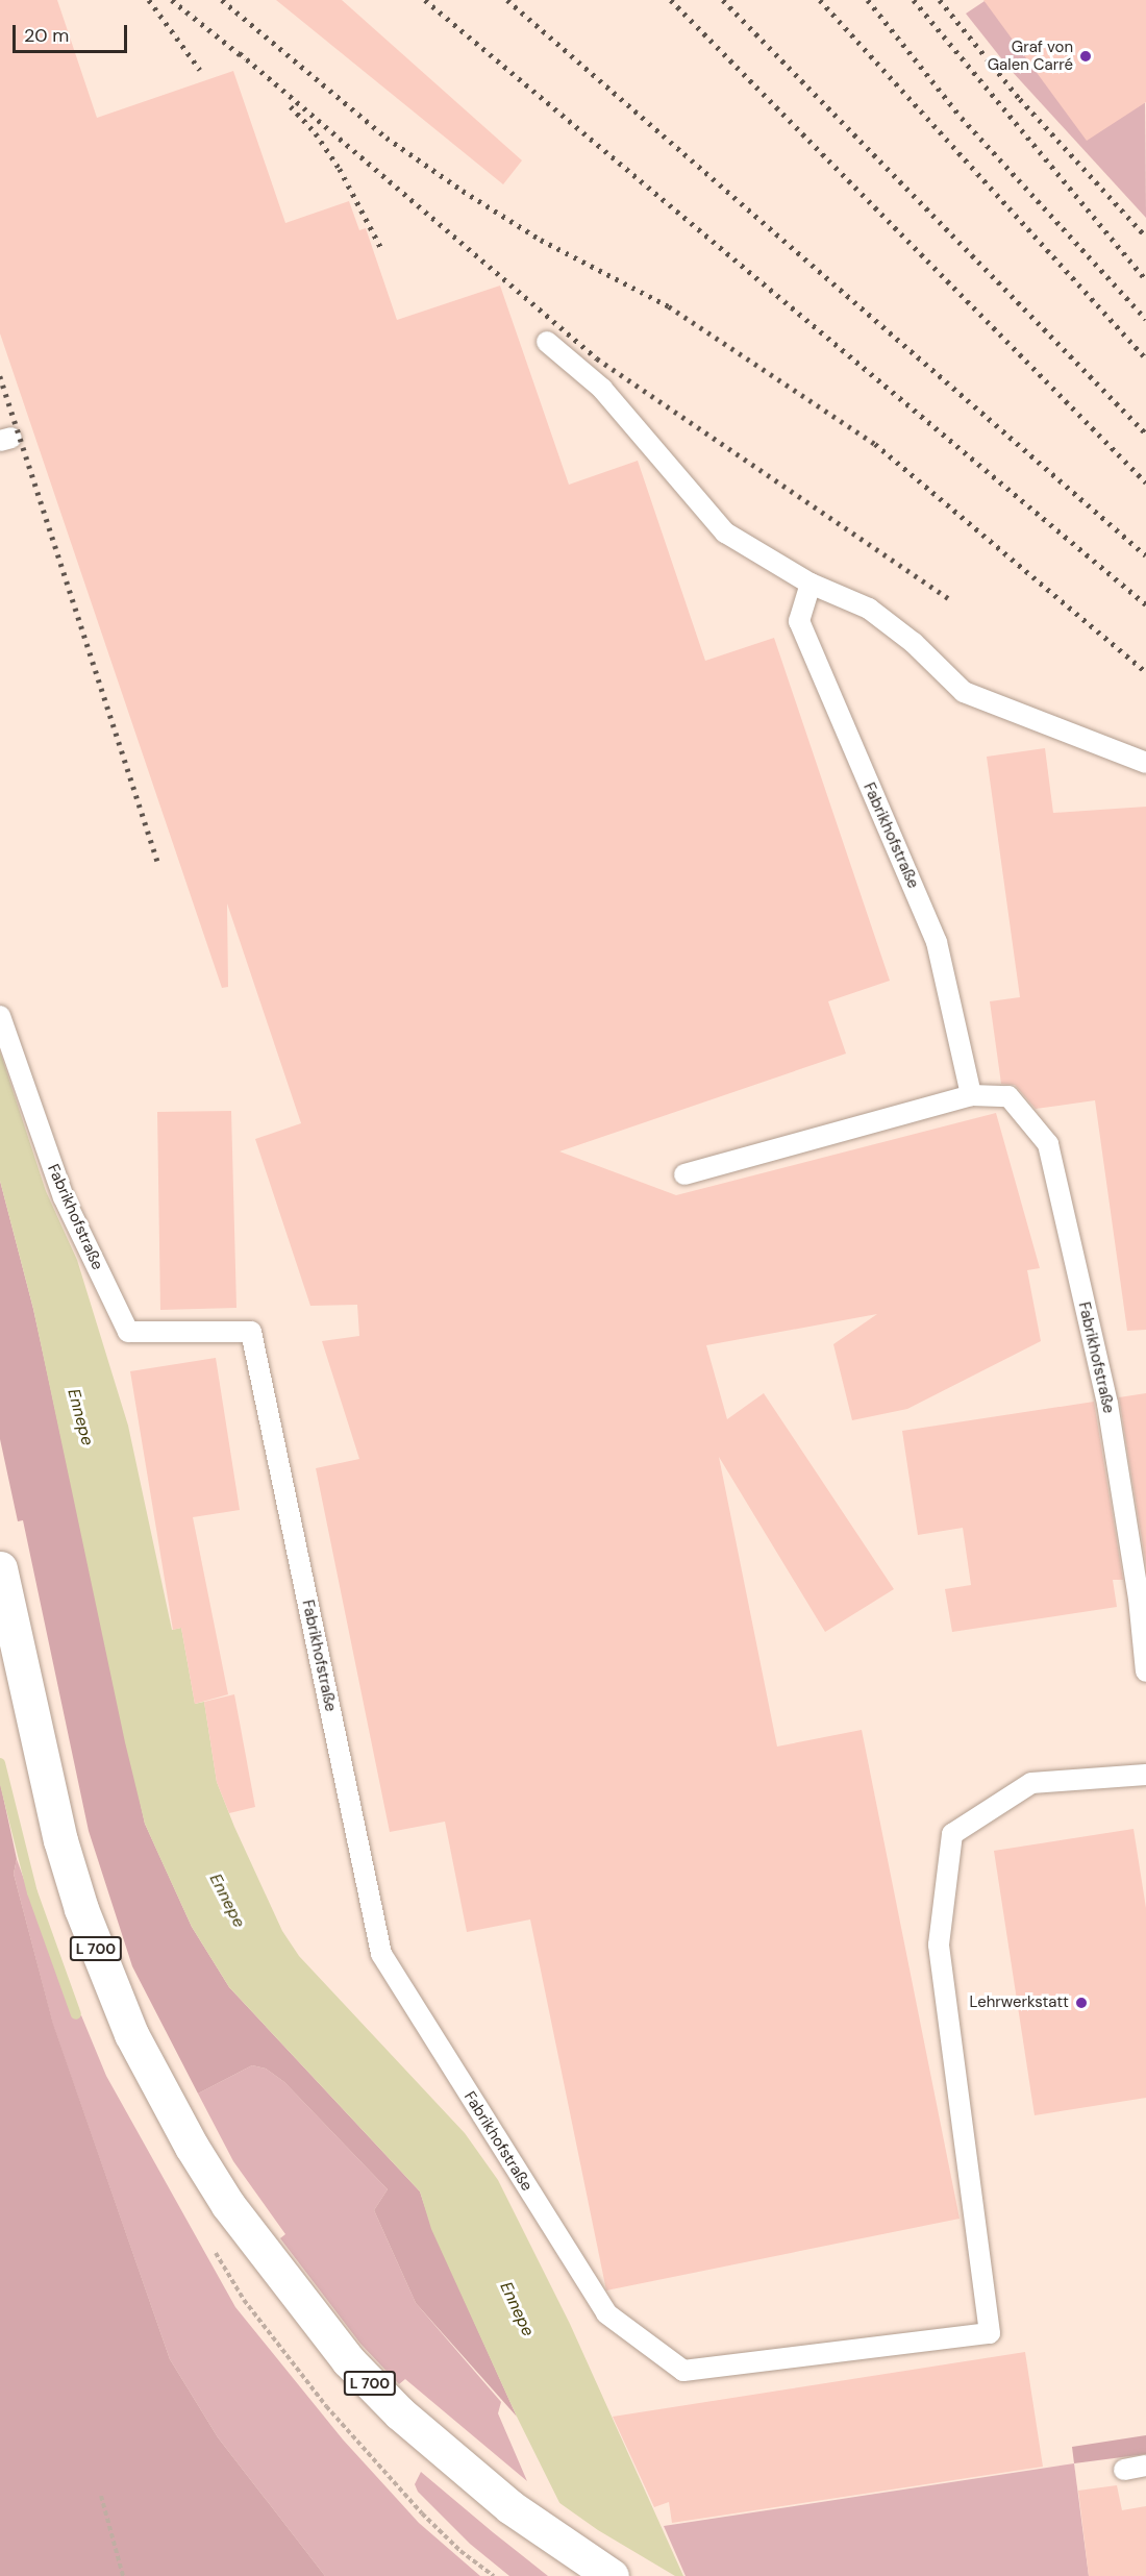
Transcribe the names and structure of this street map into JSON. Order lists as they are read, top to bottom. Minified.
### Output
{"streets":{"main road":["L 700"],"lane":["Fabrikhofstraße"]},"water":["Ennepe"],"places":["Graf von Galen Carré","Lehrwerkstatt"],"scale_bar":"20 m"}
